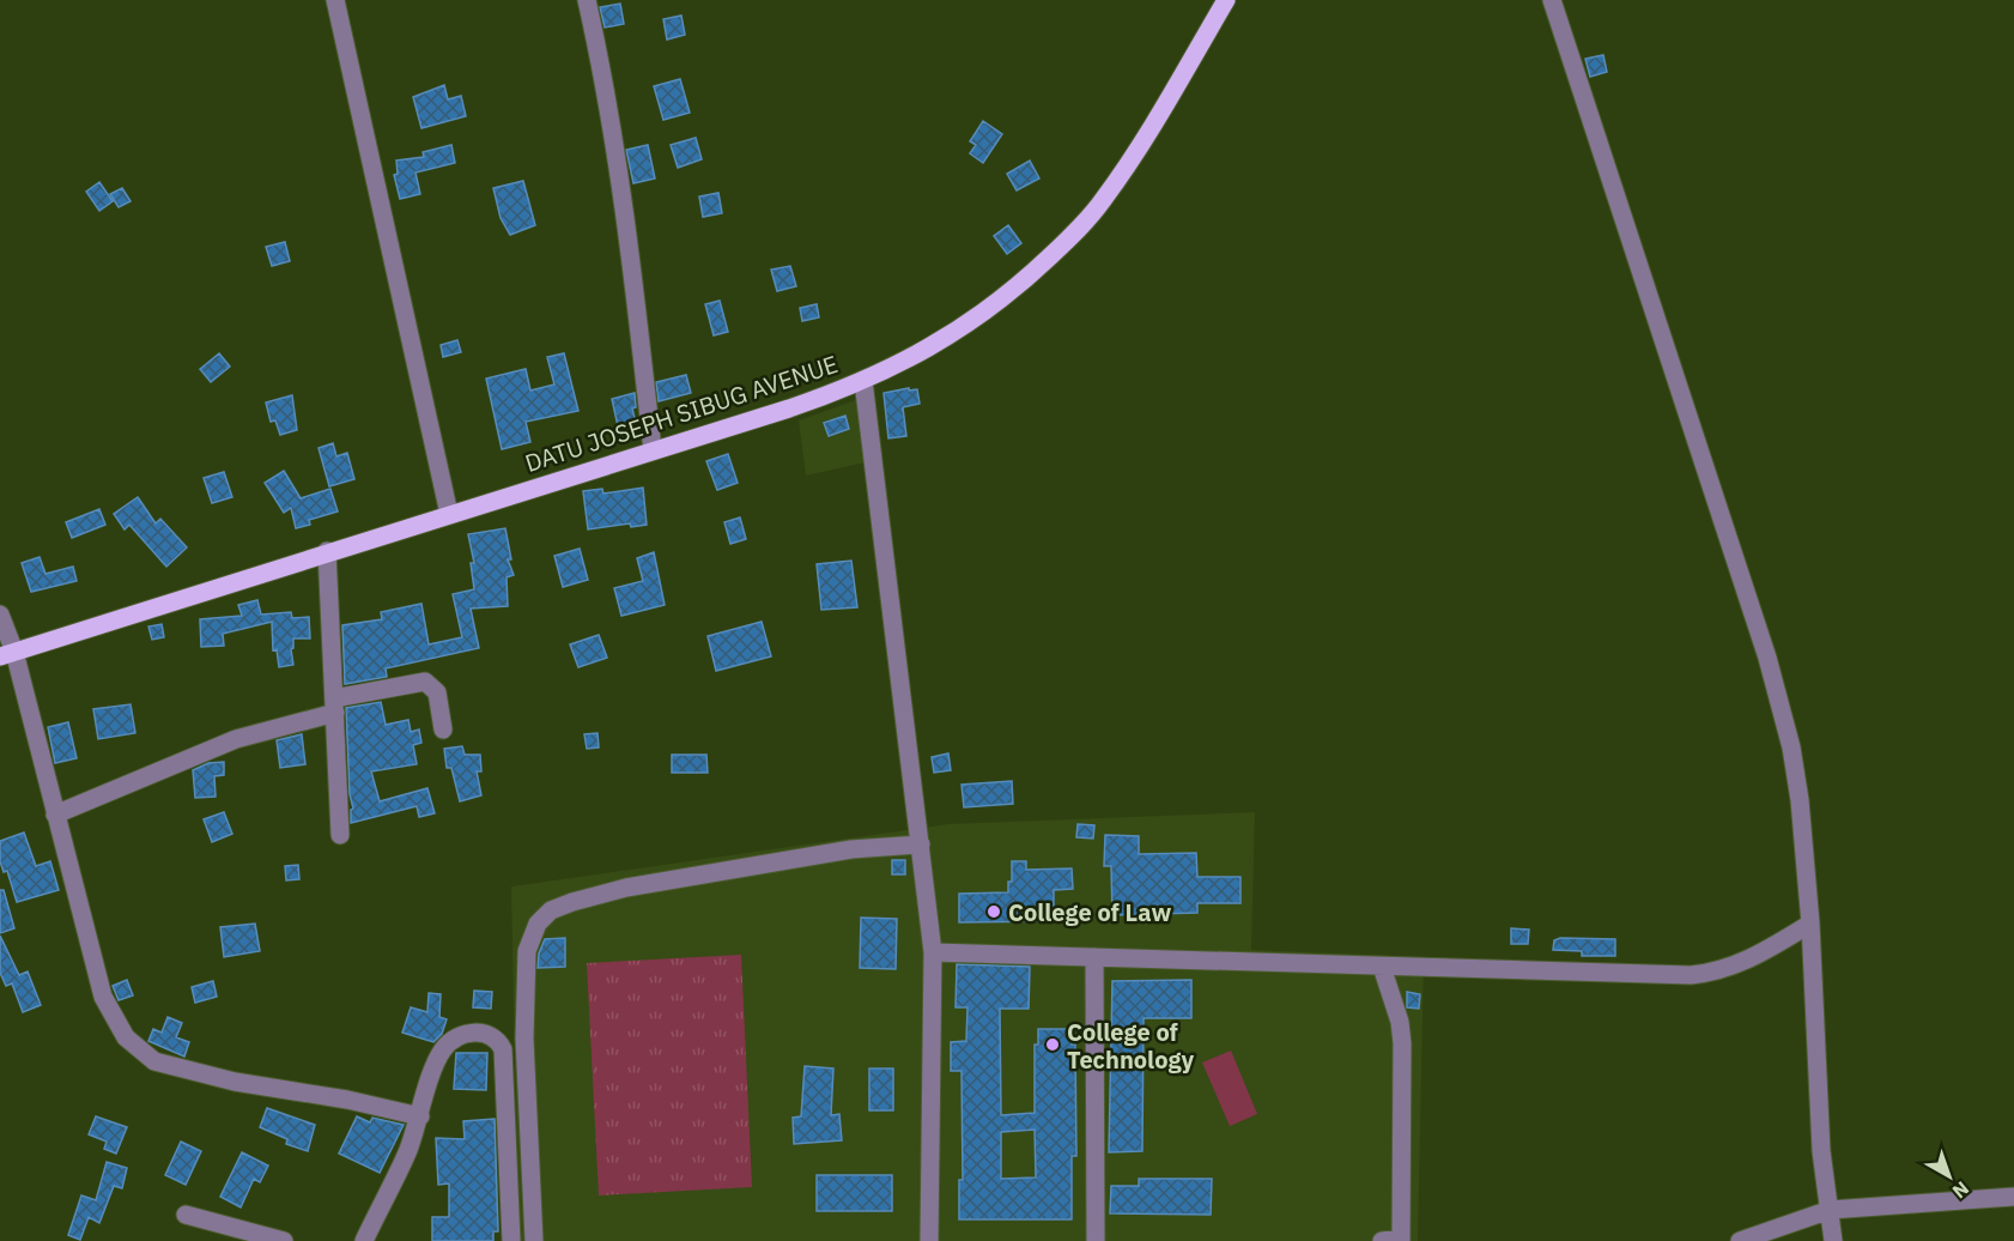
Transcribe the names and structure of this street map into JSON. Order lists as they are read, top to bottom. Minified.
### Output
{"streets":{"main road":["DATU JOSEPH SIBUG AVENUE"]},"places":["College of Law","College of Technology"],"north":"bottom right"}
